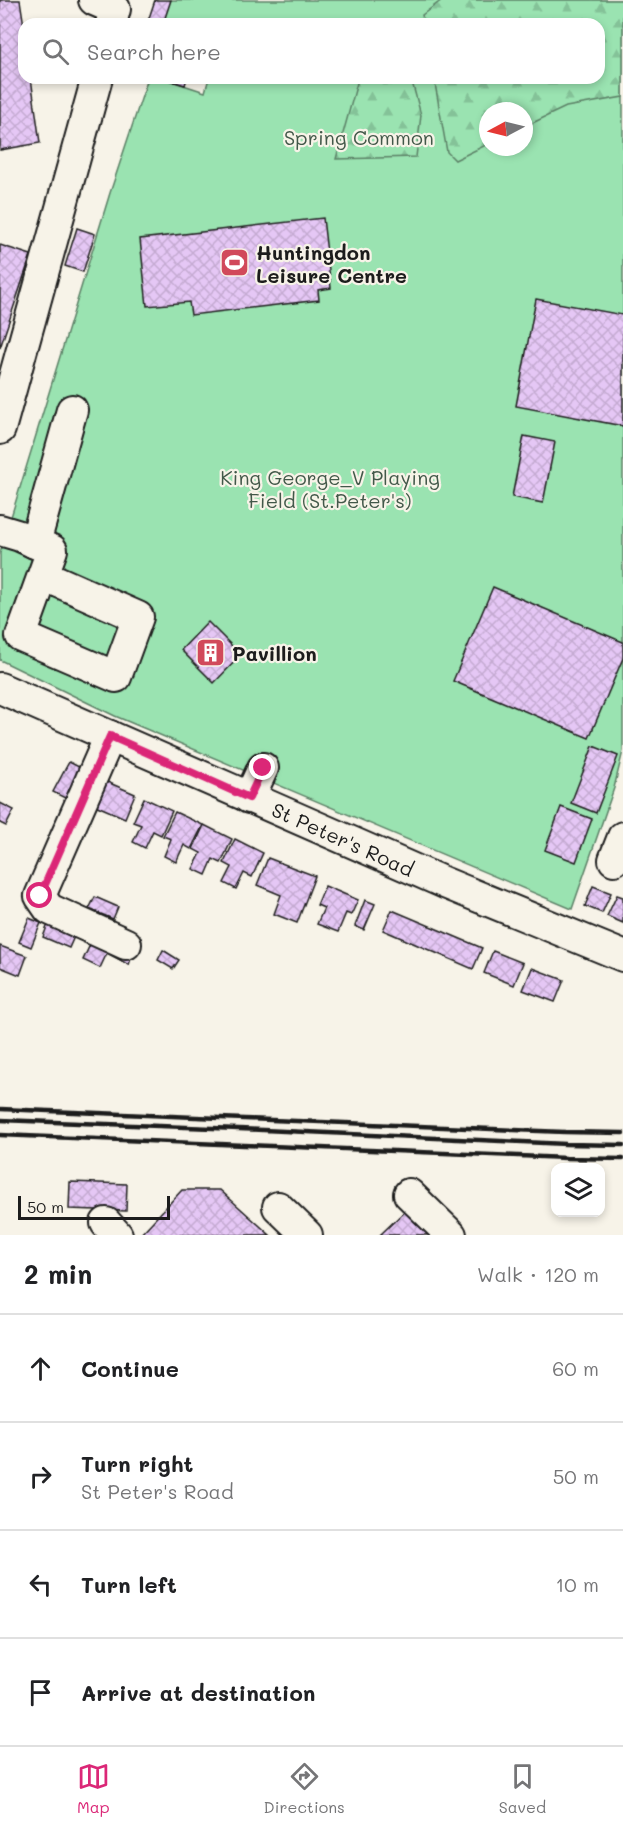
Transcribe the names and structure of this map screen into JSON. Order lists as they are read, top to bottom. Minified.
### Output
{"streets":{"street":["St Peter's Road"]},"parks":["Spring Common","King George_V Playing Field (St.Peter's)"],"places":{"sports":["Huntingdon Leisure Centre"],"building":["Pavillion"]},"scale_bar":"50 m","north":"left","page":{"search":"Search here","scale":"50 m","heading":["2 min","Walk · 120 m"],"list":[["Continue","60 m"],["Turn right","St Peter's Road","50 m"],["Turn left","10 m"],"Arrive at destination"],"nav":["Map","Directions","Saved"]}}
